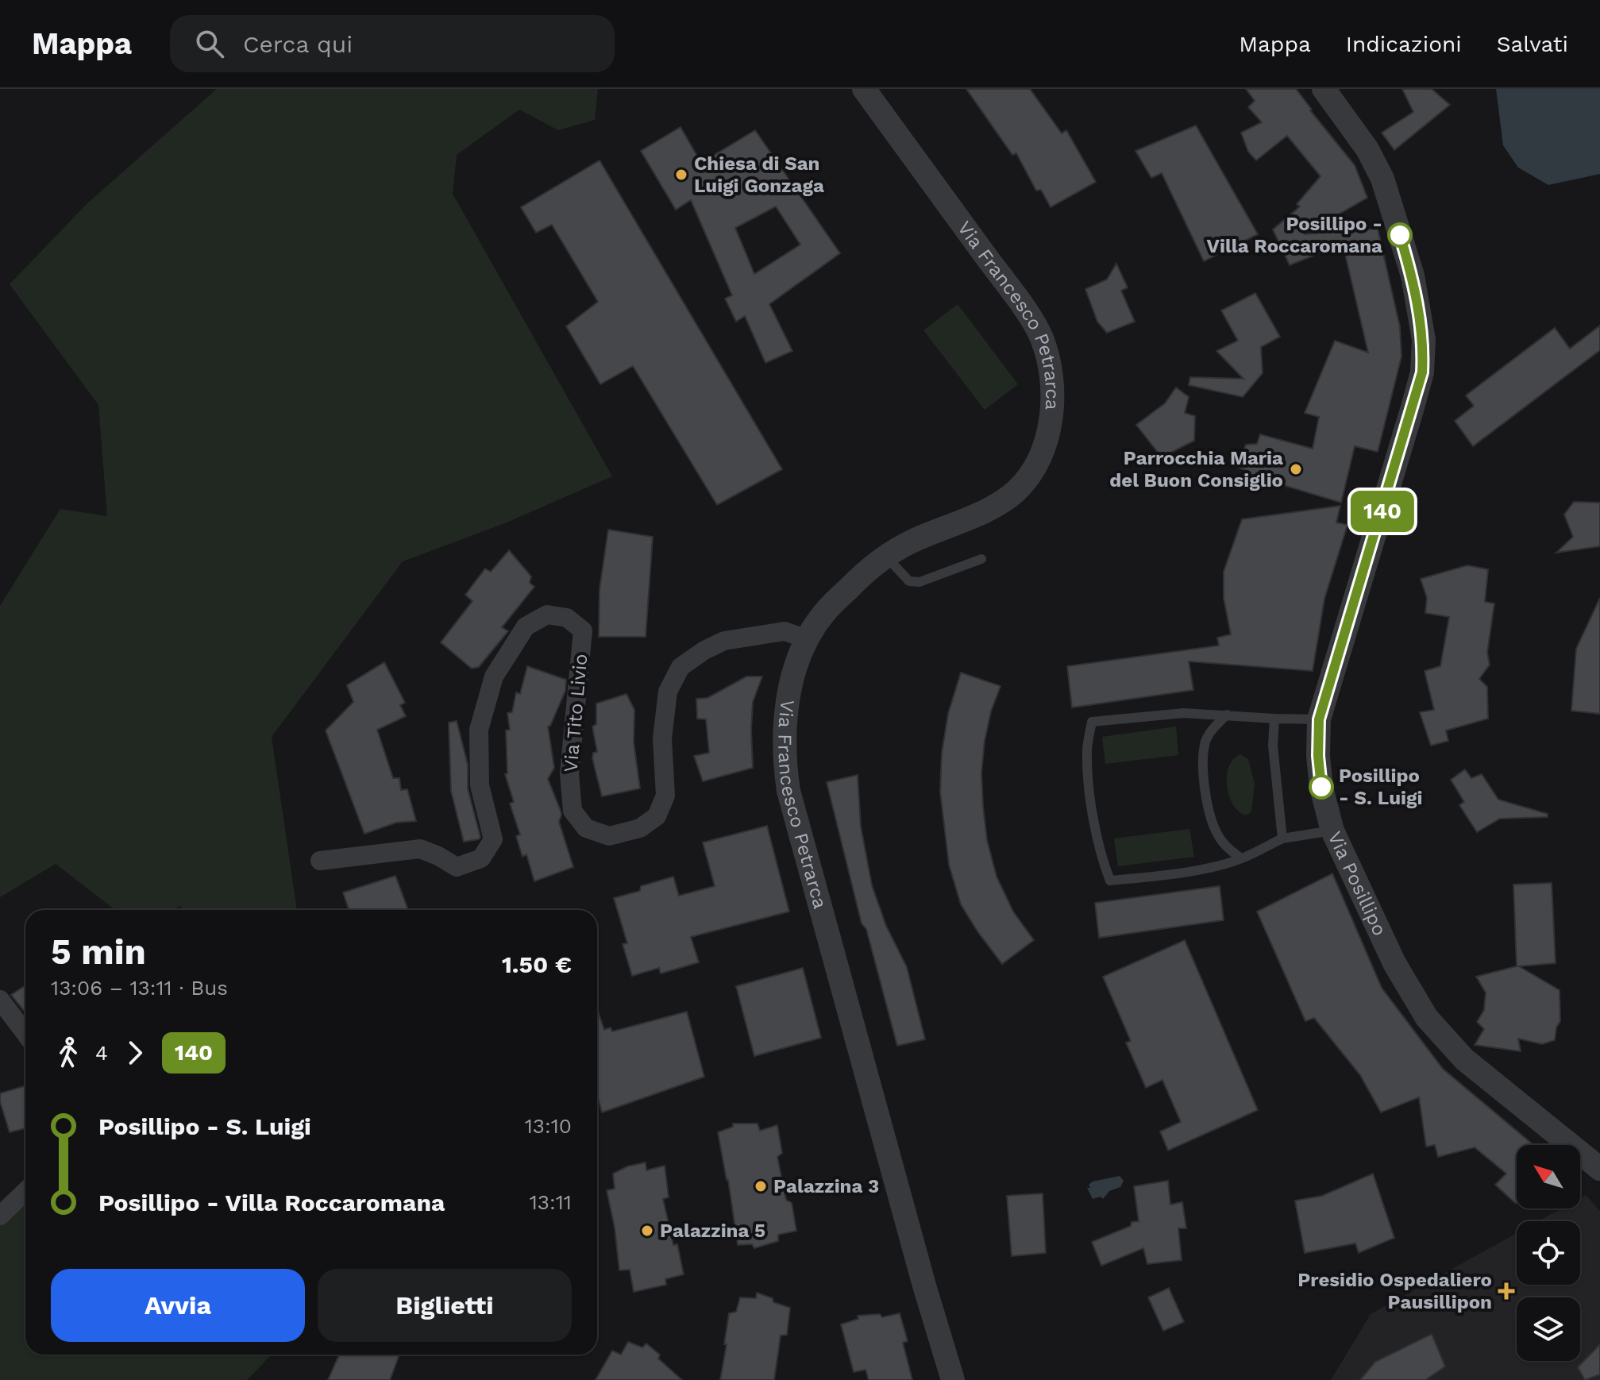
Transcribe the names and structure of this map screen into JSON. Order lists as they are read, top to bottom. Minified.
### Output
{"streets":{"street":["Via Francesco Petrarca","Via Tito Livio","Via Posillipo"]},"crossings":[["Via Francesco Petrarca","Via Tito Livio"]],"places":{"other":["Chiesa di San Luigi Gonzaga","Posillipo - Villa Roccaromana","Parrocchia Maria del Buon Consiglio","Posillipo - S. Luigi","Palazzina 3","Palazzina 5"],"health":["Presidio Ospedaliero Pausillipon"]},"lines":["bus line 140"],"north":"top left","page":{"header":"Mappa","search":"Cerca qui","nav":["Mappa","Indicazioni","Salvati"],"on_map":"140","heading":["5 min","13:06 – 13:11 · Bus","1.50 €"],"legs":["4","140"],"list":[{"name":"Posillipo - S. Luigi","value":"13:10"},{"name":"Posillipo - Villa Roccaromana","value":"13:11"}],"buttons":["Avvia","Biglietti"]}}
